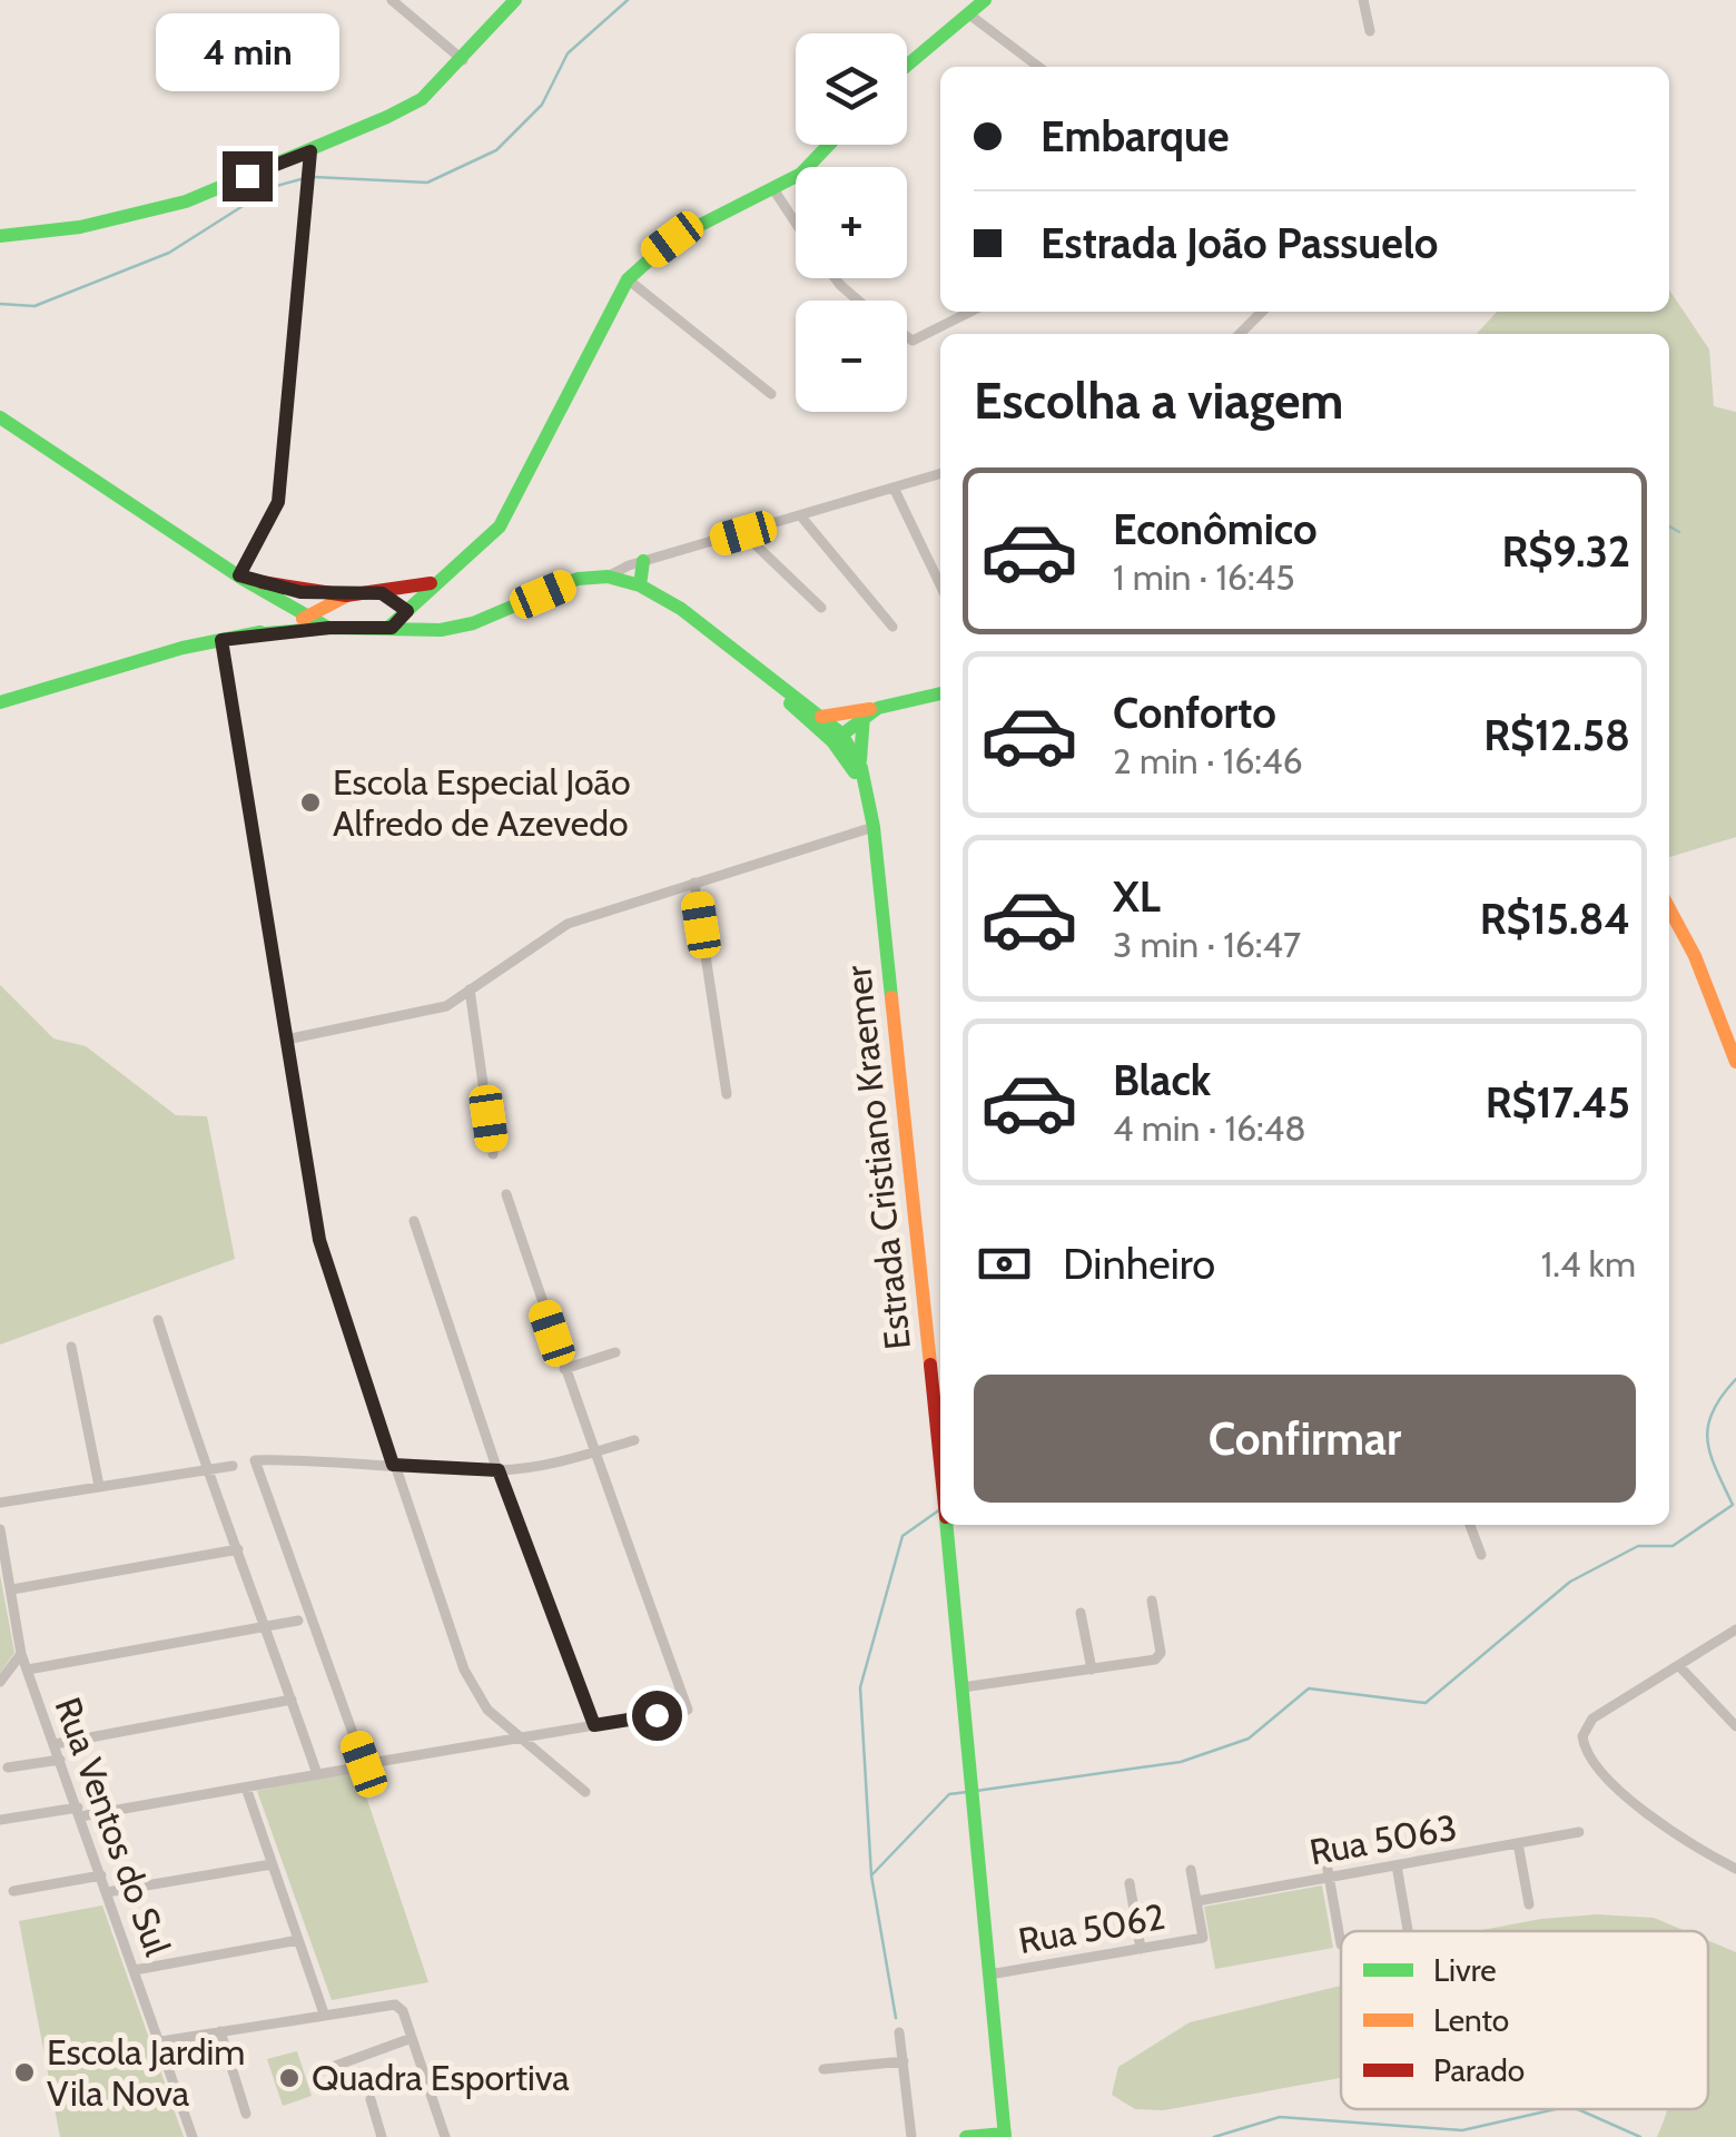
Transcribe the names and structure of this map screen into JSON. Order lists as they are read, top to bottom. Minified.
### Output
{"streets":{"main road":["Estrada Cristiano Kraemer"],"street":["Rua Ventos do Sul","Rua 5063","Rua 5062"]},"crossings":[["Estrada Cristiano Kraemer","Rua 5062"],["Rua 5063","Rua 5062"]],"places":["Escola Especial João Alfredo de Azevedo","Escola Jardim Vila Nova","Quadra Esportiva"],"legend":["Livre","Lento","Parado"],"page":{"bubble":"4 min","map_buttons":["+","−"],"banner":["Embarque","Estrada João Passuelo"],"heading":"Escolha a viagem","list":[{"name":"Econômico","note":"1 min · 16:45","value":"R$9.32"},{"name":"Conforto","note":"2 min · 16:46","value":"R$12.58"},{"name":"XL","note":"3 min · 16:47","value":"R$15.84"},{"name":"Black","note":"4 min · 16:48","value":"R$17.45"}],"pay":["Dinheiro","1.4 km"],"buttons":"Confirmar"}}
